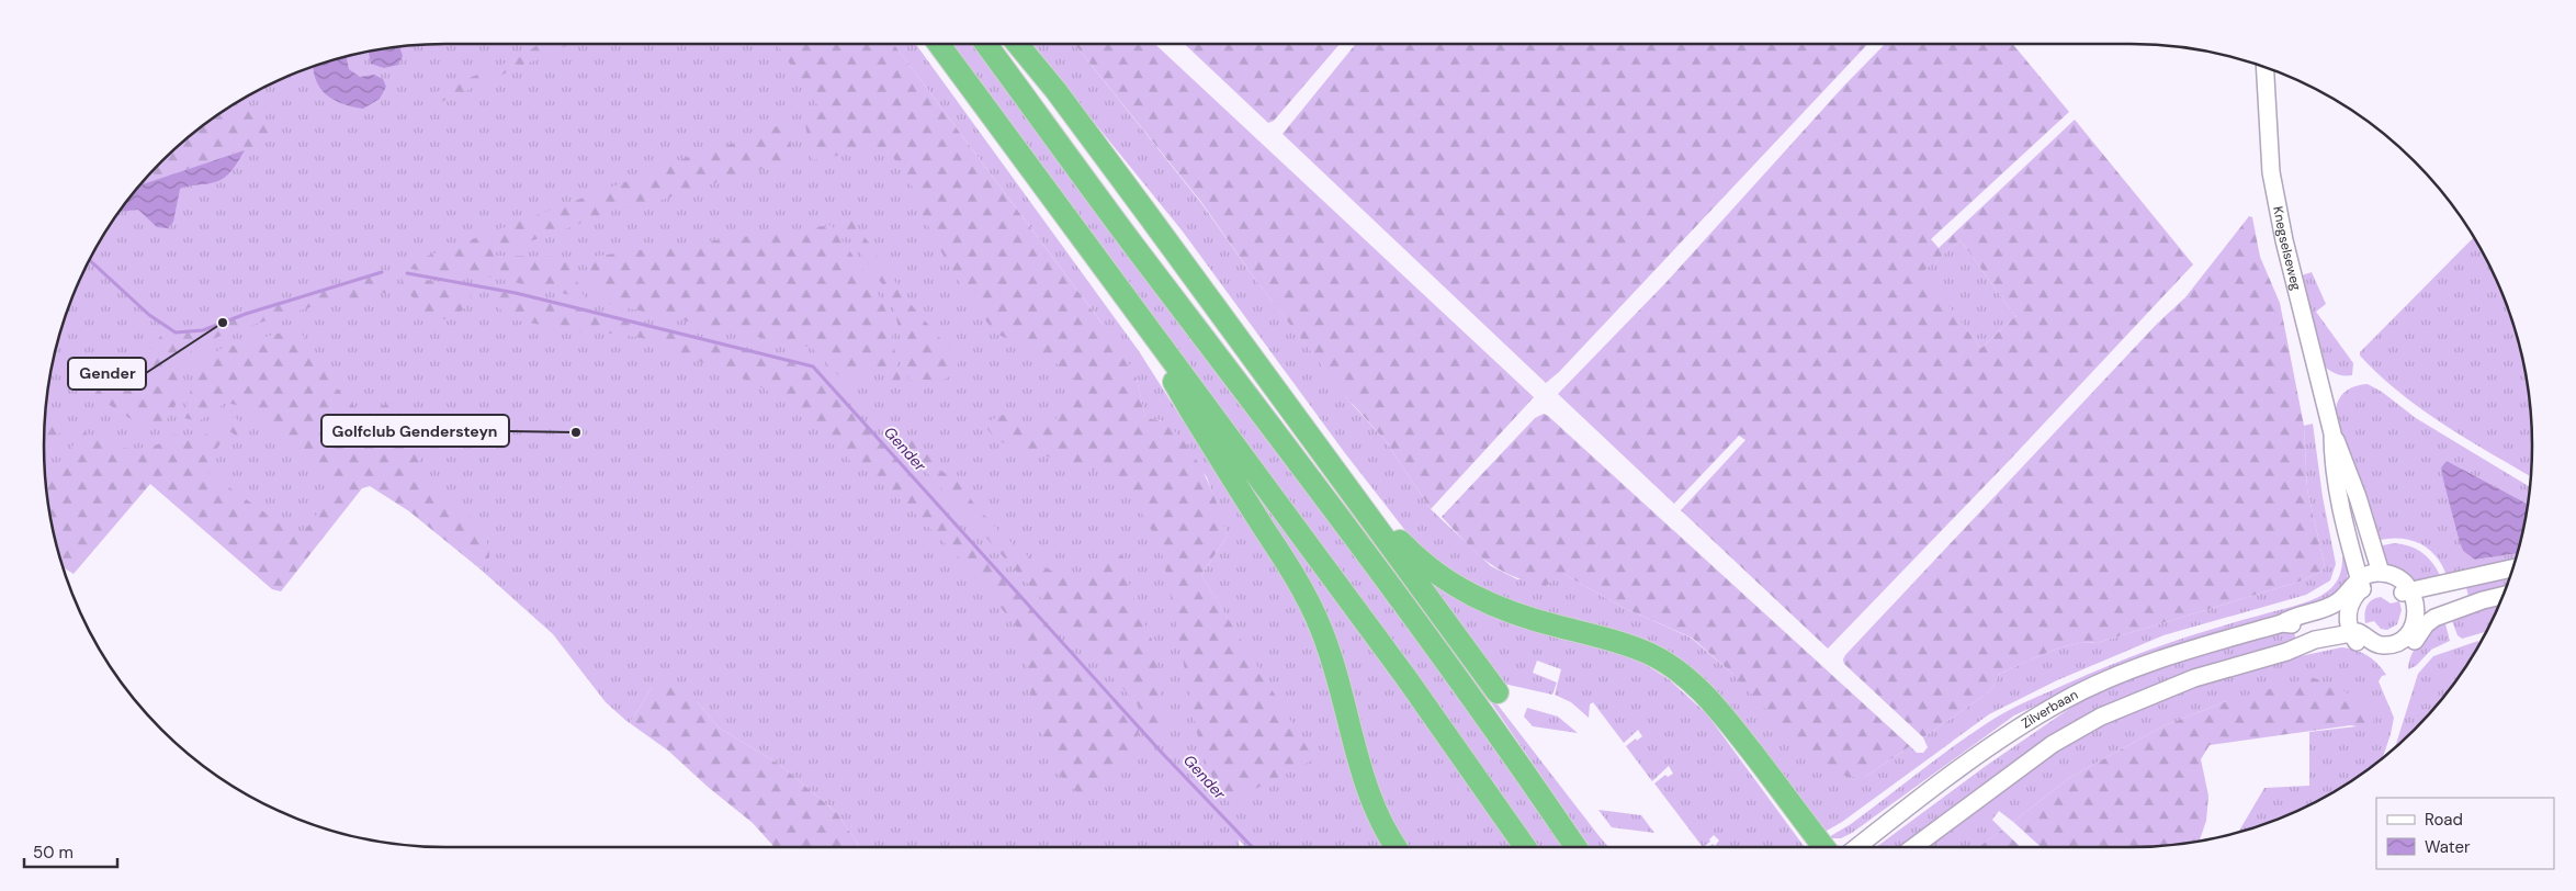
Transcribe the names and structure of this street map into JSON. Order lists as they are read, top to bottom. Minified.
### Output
{"streets":{"main road":["Knegselseweg","Zilverbaan"]},"crossings":[["Knegselseweg","Zilverbaan"]],"water":["Gender"],"places":["Gender","Golfclub Gendersteyn"],"legend":["Road","Water"],"scale_bar":"50 m"}
